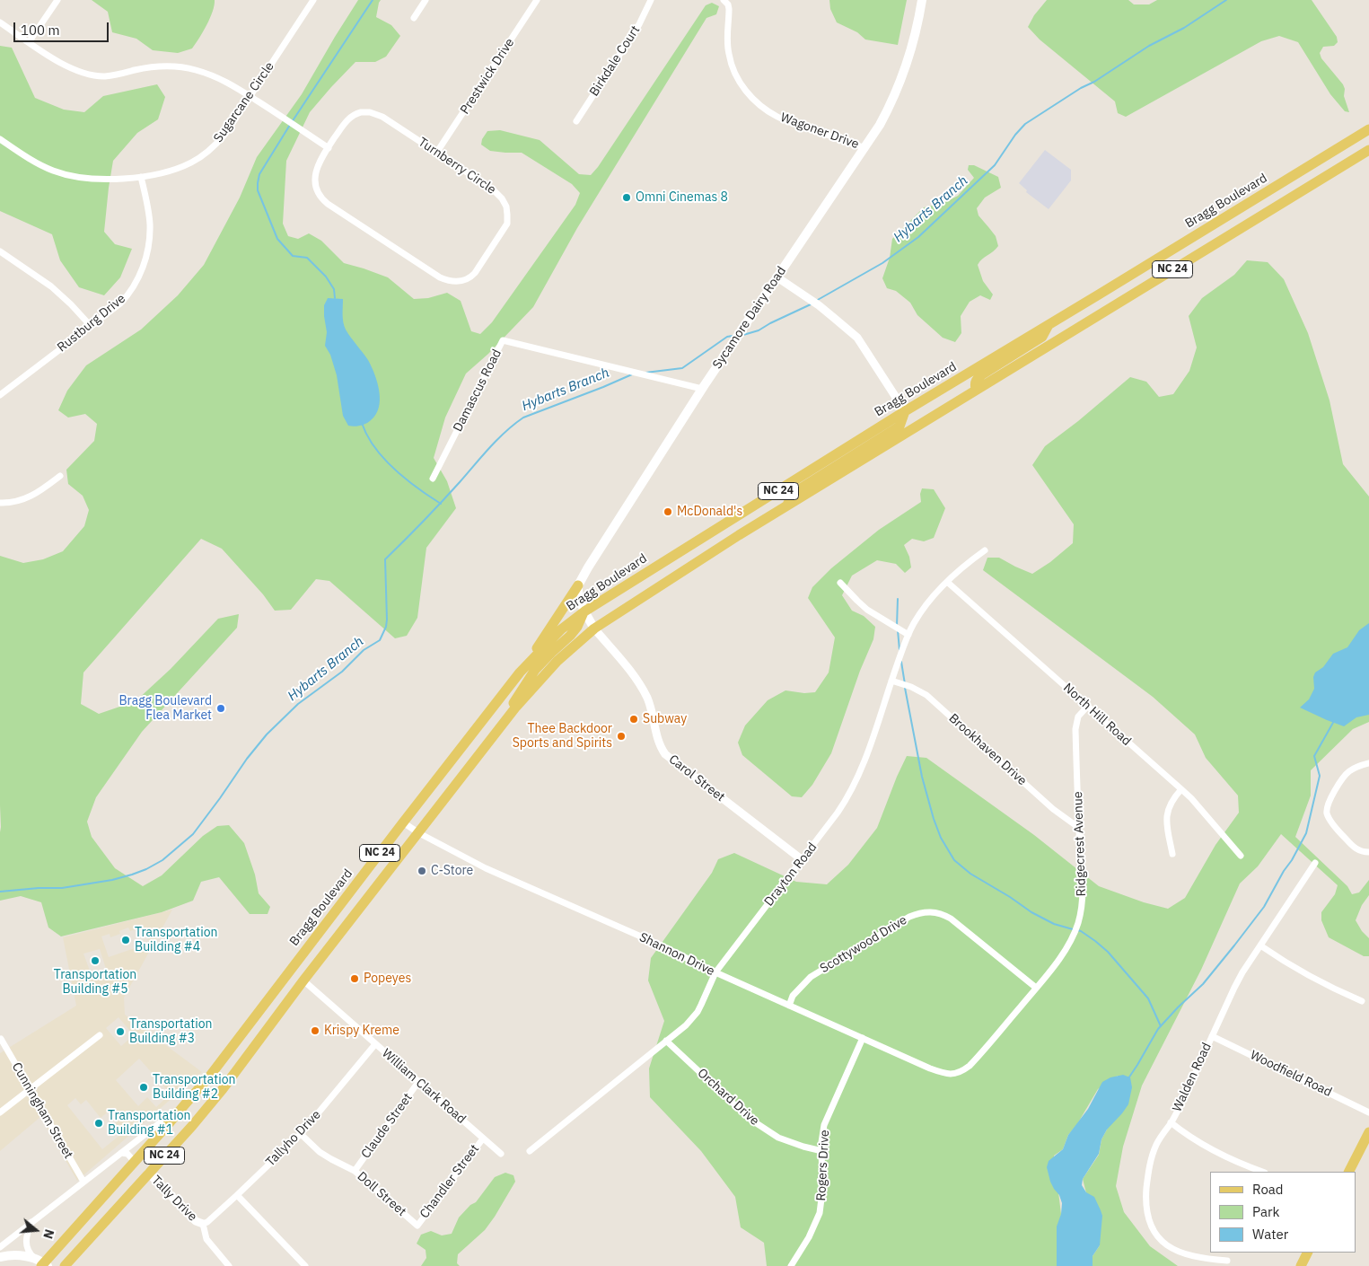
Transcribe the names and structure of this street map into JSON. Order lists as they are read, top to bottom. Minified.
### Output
{"streets":{"main road":["Bragg Boulevard","NC 24","Sycamore Dairy Road"],"street":["Birkdale Court","Prestwick Drive","Sugarcane Circle","Wagoner Drive","Turnberry Circle","Rustburg Drive","Damascus Road","North Hill Road","Brookhaven Drive","Carol Street","Ridgecrest Avenue","Drayton Road","Scottywood Drive","Shannon Drive","Woodfield Road","Walden Road","William Clark Road","Orchard Drive","Cunningham Street","Claude Street","Tallyho Drive","Rogers Drive","Chandler Street","Doll Street","Tally Drive"]},"crossings":[["Prestwick Drive","Turnberry Circle"],["Sugarcane Circle","Rustburg Drive"],["Wagoner Drive","Sycamore Dairy Road"],["Bragg Boulevard","Shannon Drive"],["NC 24","Carol Street"],["NC 24","Shannon Drive"],["NC 24","William Clark Road"],["NC 24","Tally Drive"],["Sycamore Dairy Road","Damascus Road"],["North Hill Road","Ridgecrest Avenue"],["North Hill Road","Drayton Road"],["Brookhaven Drive","Ridgecrest Avenue"],["Brookhaven Drive","Drayton Road"],["Carol Street","Drayton Road"],["Ridgecrest Avenue","Scottywood Drive"],["Ridgecrest Avenue","Shannon Drive"],["Drayton Road","Shannon Drive"],["Drayton Road","Orchard Drive"],["Scottywood Drive","Shannon Drive"],["Shannon Drive","Rogers Drive"],["Woodfield Road","Walden Road"],["William Clark Road","Claude Street"],["William Clark Road","Tallyho Drive"],["William Clark Road","Chandler Street"],["Orchard Drive","Rogers Drive"],["Claude Street","Doll Street"],["Tallyho Drive","Doll Street"],["Tallyho Drive","Tally Drive"],["Chandler Street","Doll Street"]],"water":["Hybarts Branch"],"places":["Omni Cinemas 8","McDonald's","Bragg Boulevard Flea Market","Subway","Thee Backdoor Sports and Spirits","C-Store","Transportation Building #4","Transportation Building #5","Popeyes","Krispy Kreme","Transportation Building #3","Transportation Building #2","Transportation Building #1"],"legend":["Road","Park","Water"],"scale_bar":"100 m","north":"right"}
